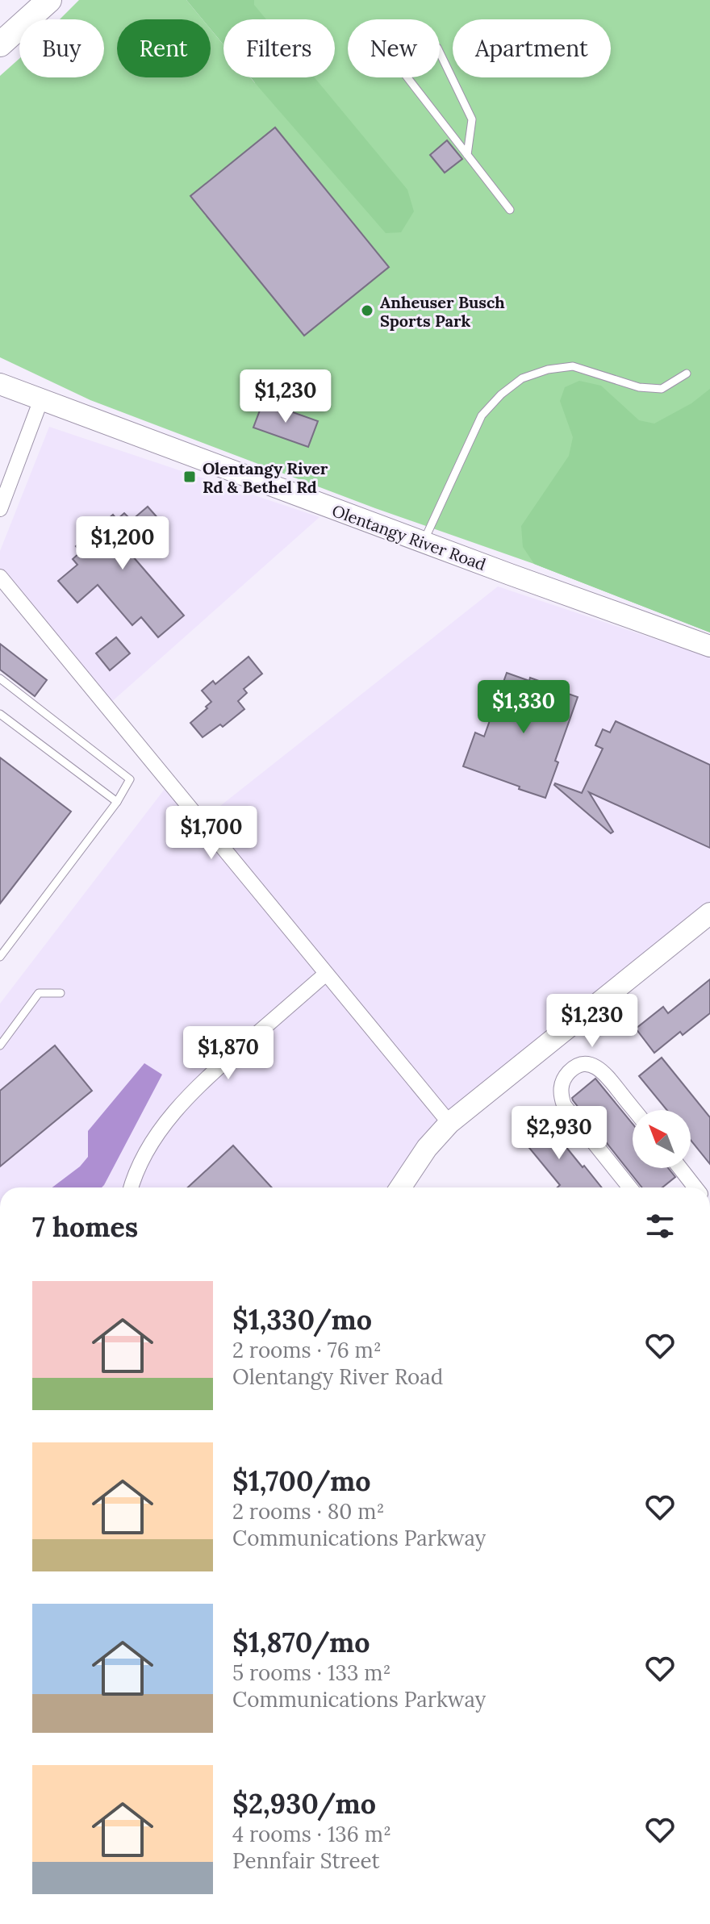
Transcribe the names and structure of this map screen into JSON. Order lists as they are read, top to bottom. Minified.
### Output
{"streets":{"main road":["Olentangy River Road"]},"places":{"other":["Anheuser Busch Sports Park"],"transit":["Olentangy River Rd & Bethel Rd"]},"north":"top left","page":{"chip":["Buy","Rent","Filters","New","Apartment"],"price":["$1,230","$1,200","$1,330","$1,700","$1,230","$1,870","$2,930"],"heading":"7 homes","list":[{"name":"$1,330/mo","note":"2 rooms · 76 m² · Olentangy River Road"},{"name":"$1,700/mo","note":"2 rooms · 80 m² · Communications Parkway"},{"name":"$1,870/mo","note":"5 rooms · 133 m² · Communications Parkway"},{"name":"$2,930/mo","note":"4 rooms · 136 m² · Pennfair Street"}]}}
